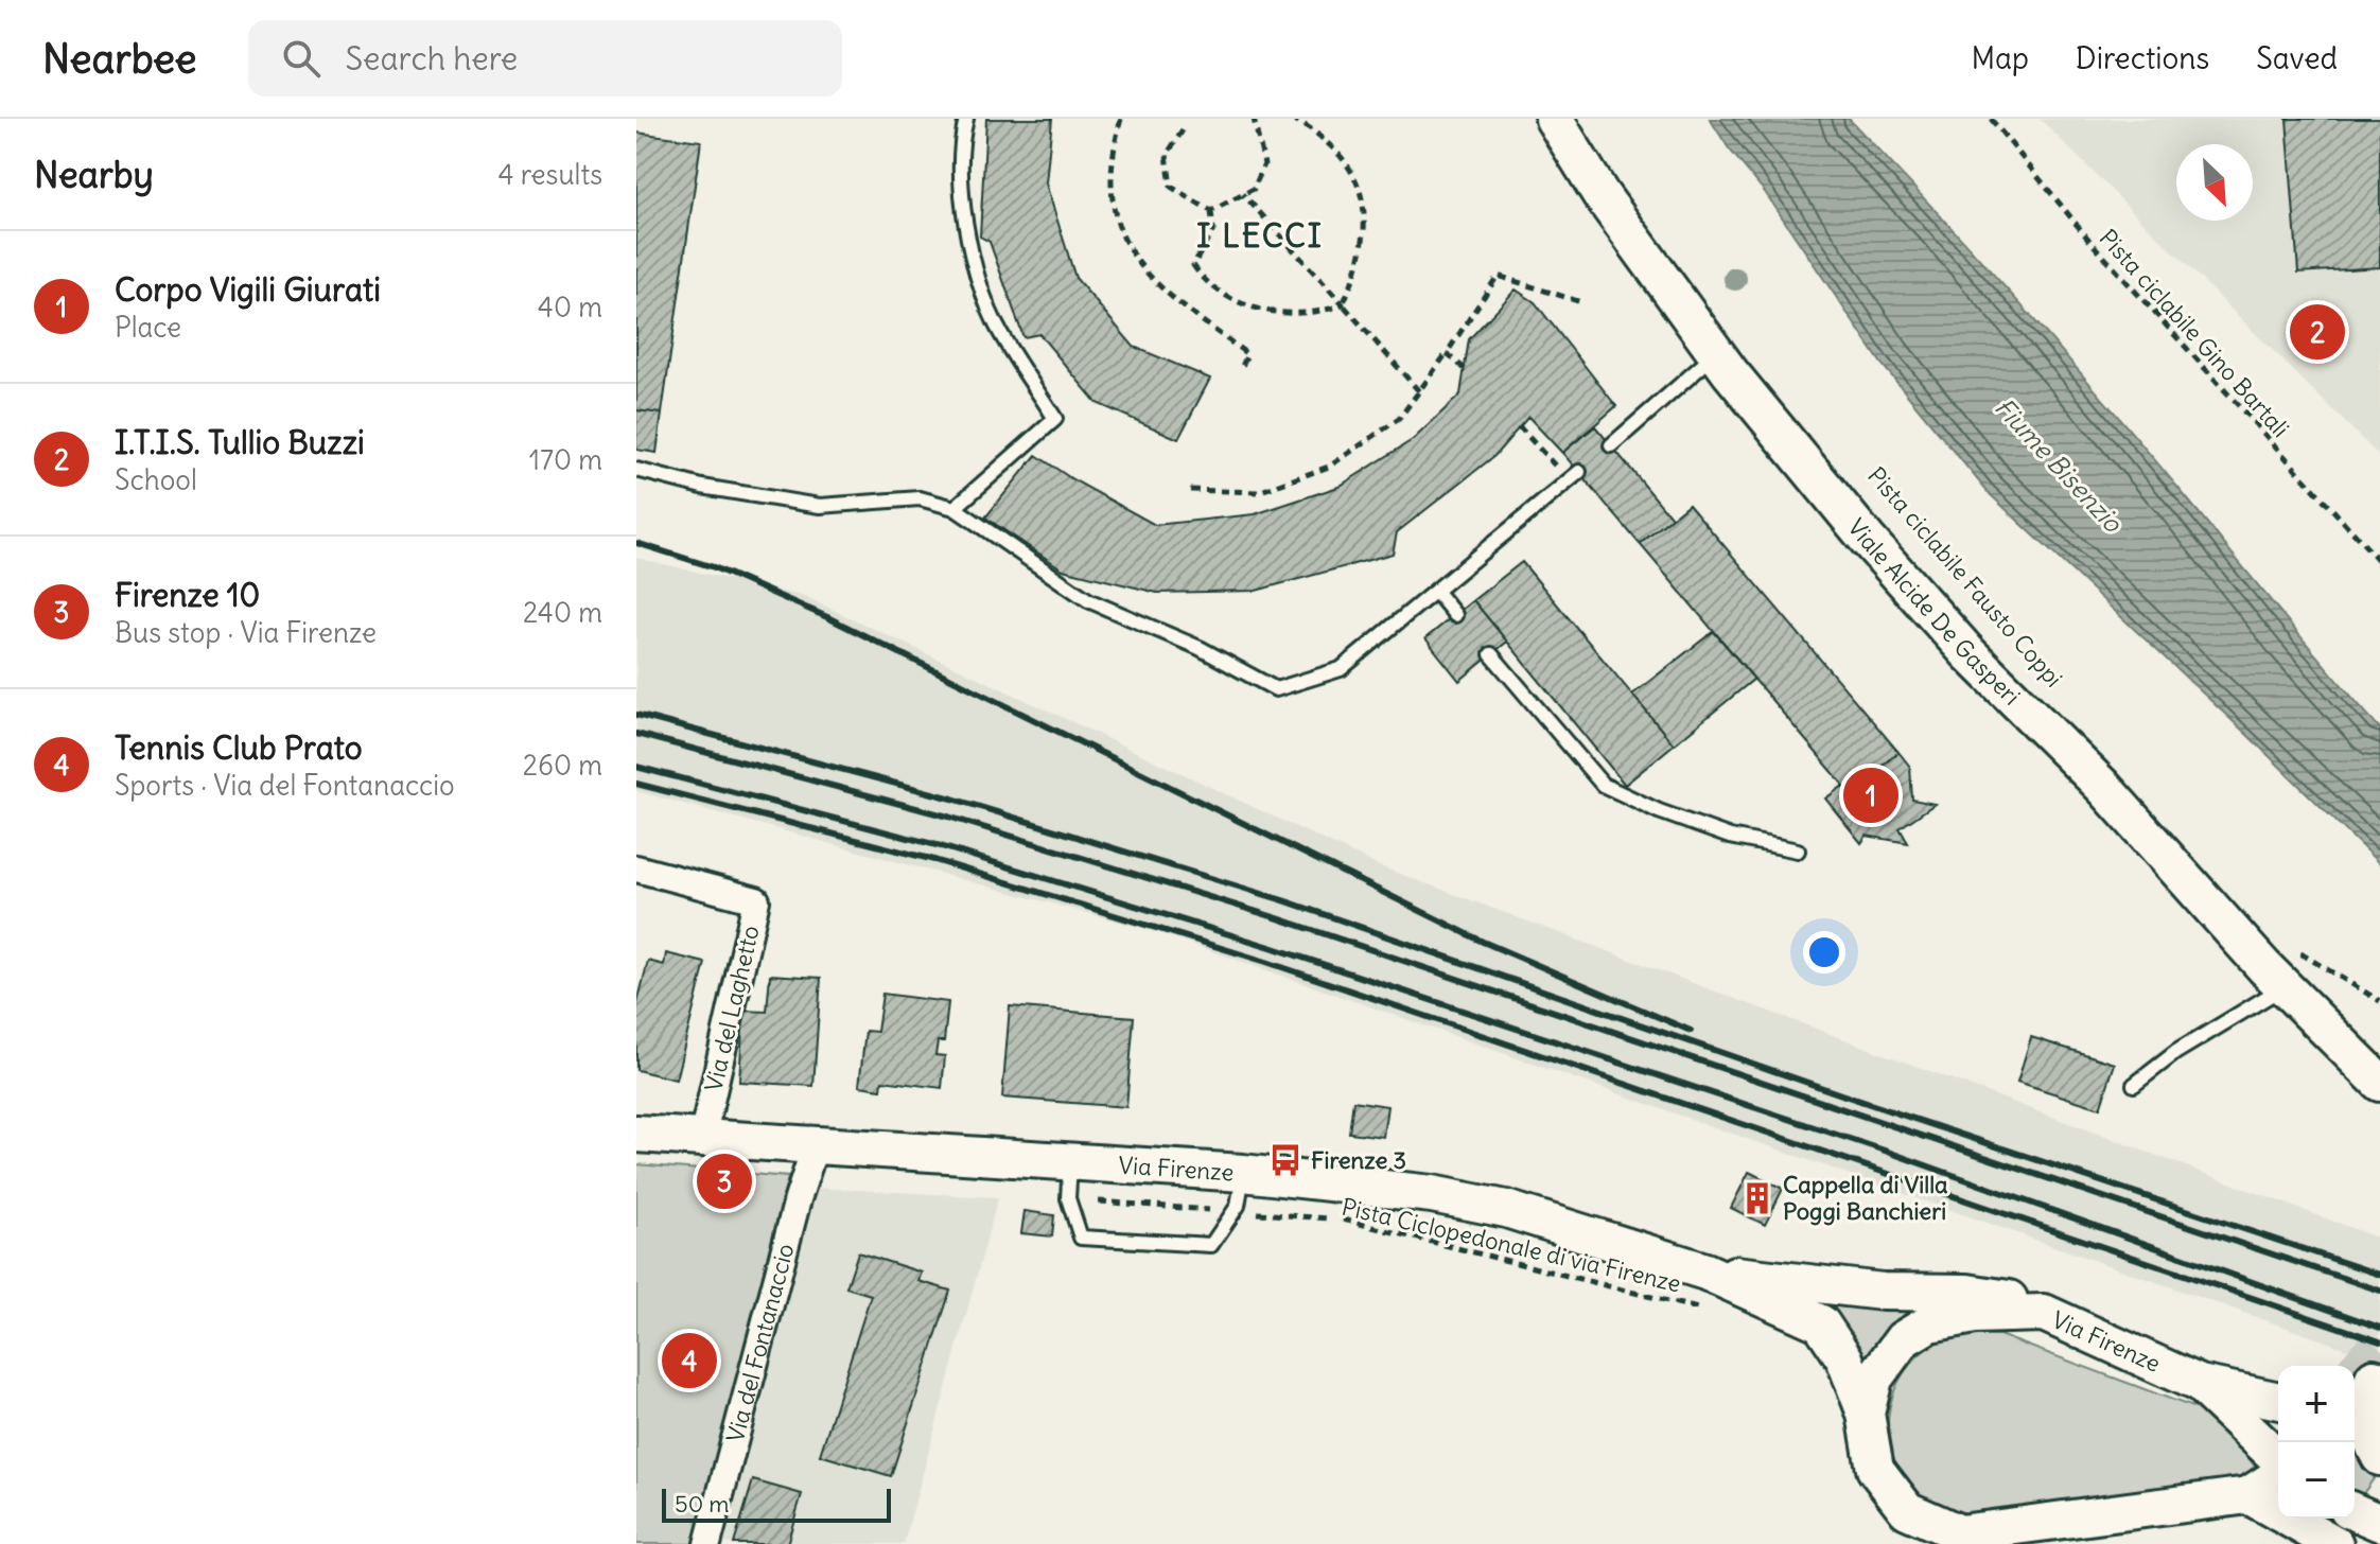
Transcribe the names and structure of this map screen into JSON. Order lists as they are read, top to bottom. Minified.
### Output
{"streets":{"main road":["Viale Alcide De Gasperi","Via Firenze"],"street":["Via del Laghetto","Via del Fontanaccio"],"path":["Pista ciclabile Gino Bartali","Pista Ciclopedonale di via Firenze"]},"crossings":[["Via del Laghetto","Via Firenze"],["Via Firenze","Via del Fontanaccio"]],"districts":["I LECCI"],"water":["Fiume Bisenzio"],"places":{"bus stop":["Firenze 3"],"building":["Cappella di Villa Poggi Banchieri"]},"scale_bar":"50 m","north":"bottom right","page":{"header":"Nearbee","search":"Search here","nav":["Map","Directions","Saved"],"heading":["Nearby","4 results"],"list":[{"mark":"1","name":"Corpo Vigili Giurati","note":"Place","value":"40 m"},{"mark":"2","name":"I.T.I.S. Tullio Buzzi","note":"School","value":"170 m"},{"mark":"3","name":"Firenze 10","note":"Bus stop · Via Firenze","value":"240 m"},{"mark":"4","name":"Tennis Club Prato","note":"Sports · Via del Fontanaccio","value":"260 m"}],"pins":["2","1","3","4"],"map_buttons":["+","−"],"scale":"50 m"}}
